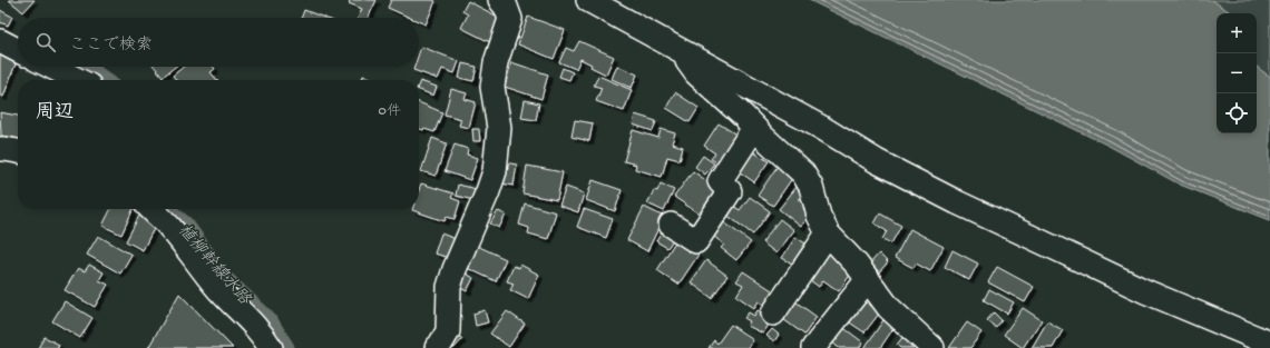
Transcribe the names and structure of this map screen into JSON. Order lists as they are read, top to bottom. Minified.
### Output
{"water":["植柳幹線水路"],"page":{"map_buttons":["+","−"],"search":"ここで検索","heading":["周辺","0件"]}}
